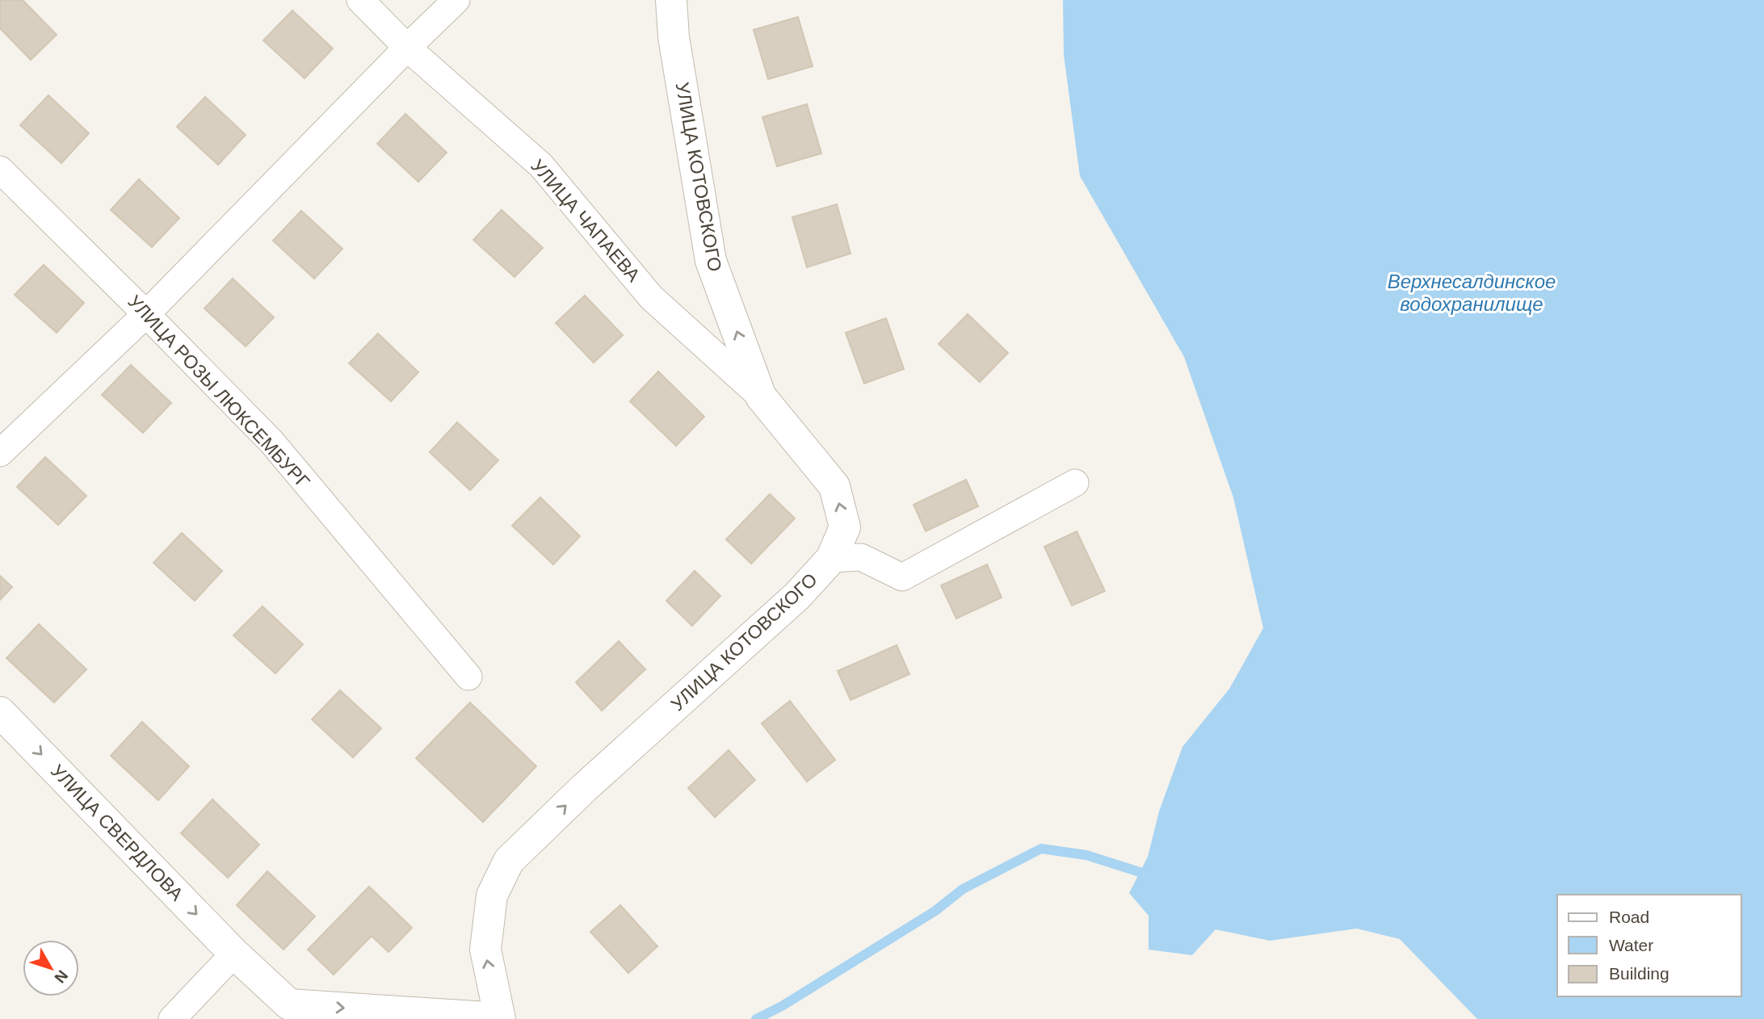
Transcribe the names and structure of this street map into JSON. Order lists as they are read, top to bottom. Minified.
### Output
{"streets":{"street":["УЛИЦА КОТОВСКОГО","УЛИЦА ЧАПАЕВА","УЛИЦА РОЗЫ ЛЮКСЕМБУРГ","УЛИЦА СВЕРДЛОВА"]},"crossings":[["УЛИЦА КОТОВСКОГО","УЛИЦА ЧАПАЕВА"],["УЛИЦА КОТОВСКОГО","УЛИЦА СВЕРДЛОВА"]],"one_way":["УЛИЦА КОТОВСКОГО","УЛИЦА СВЕРДЛОВА"],"water":["Верхнесалдинское водохранилище"],"legend":["Road","Water","Building"],"north":"bottom right"}
